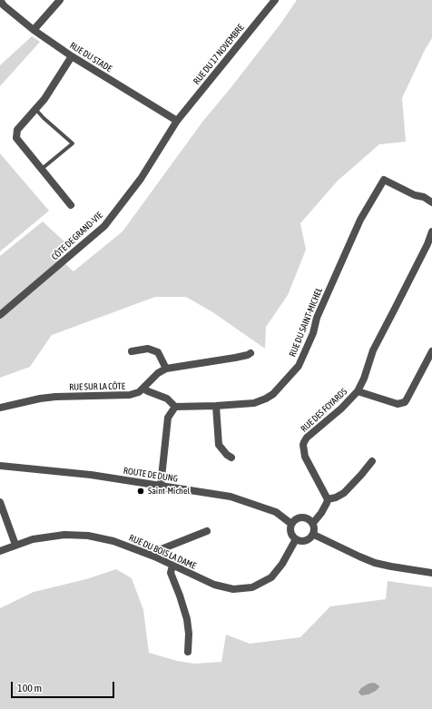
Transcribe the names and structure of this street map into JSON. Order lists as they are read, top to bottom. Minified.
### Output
{"streets":{"street":["RUE DU 17 NOVEMBRE","RUE DU STADE","CÔTE DE GRAND-VIE","RUE DU SAINT-MICHEL","RUE SUR LA CÔTE","RUE DES FOYARDS","ROUTE DE DUNG","RUE DU BOIS LA DAME"]},"crossings":[["RUE DU 17 NOVEMBRE","RUE DU STADE"],["RUE DU 17 NOVEMBRE","CÔTE DE GRAND-VIE"],["RUE DU STADE","CÔTE DE GRAND-VIE"],["ROUTE DE DUNG","RUE DU BOIS LA DAME"]],"places":["Saint-Michel"],"scale_bar":"100 m"}
